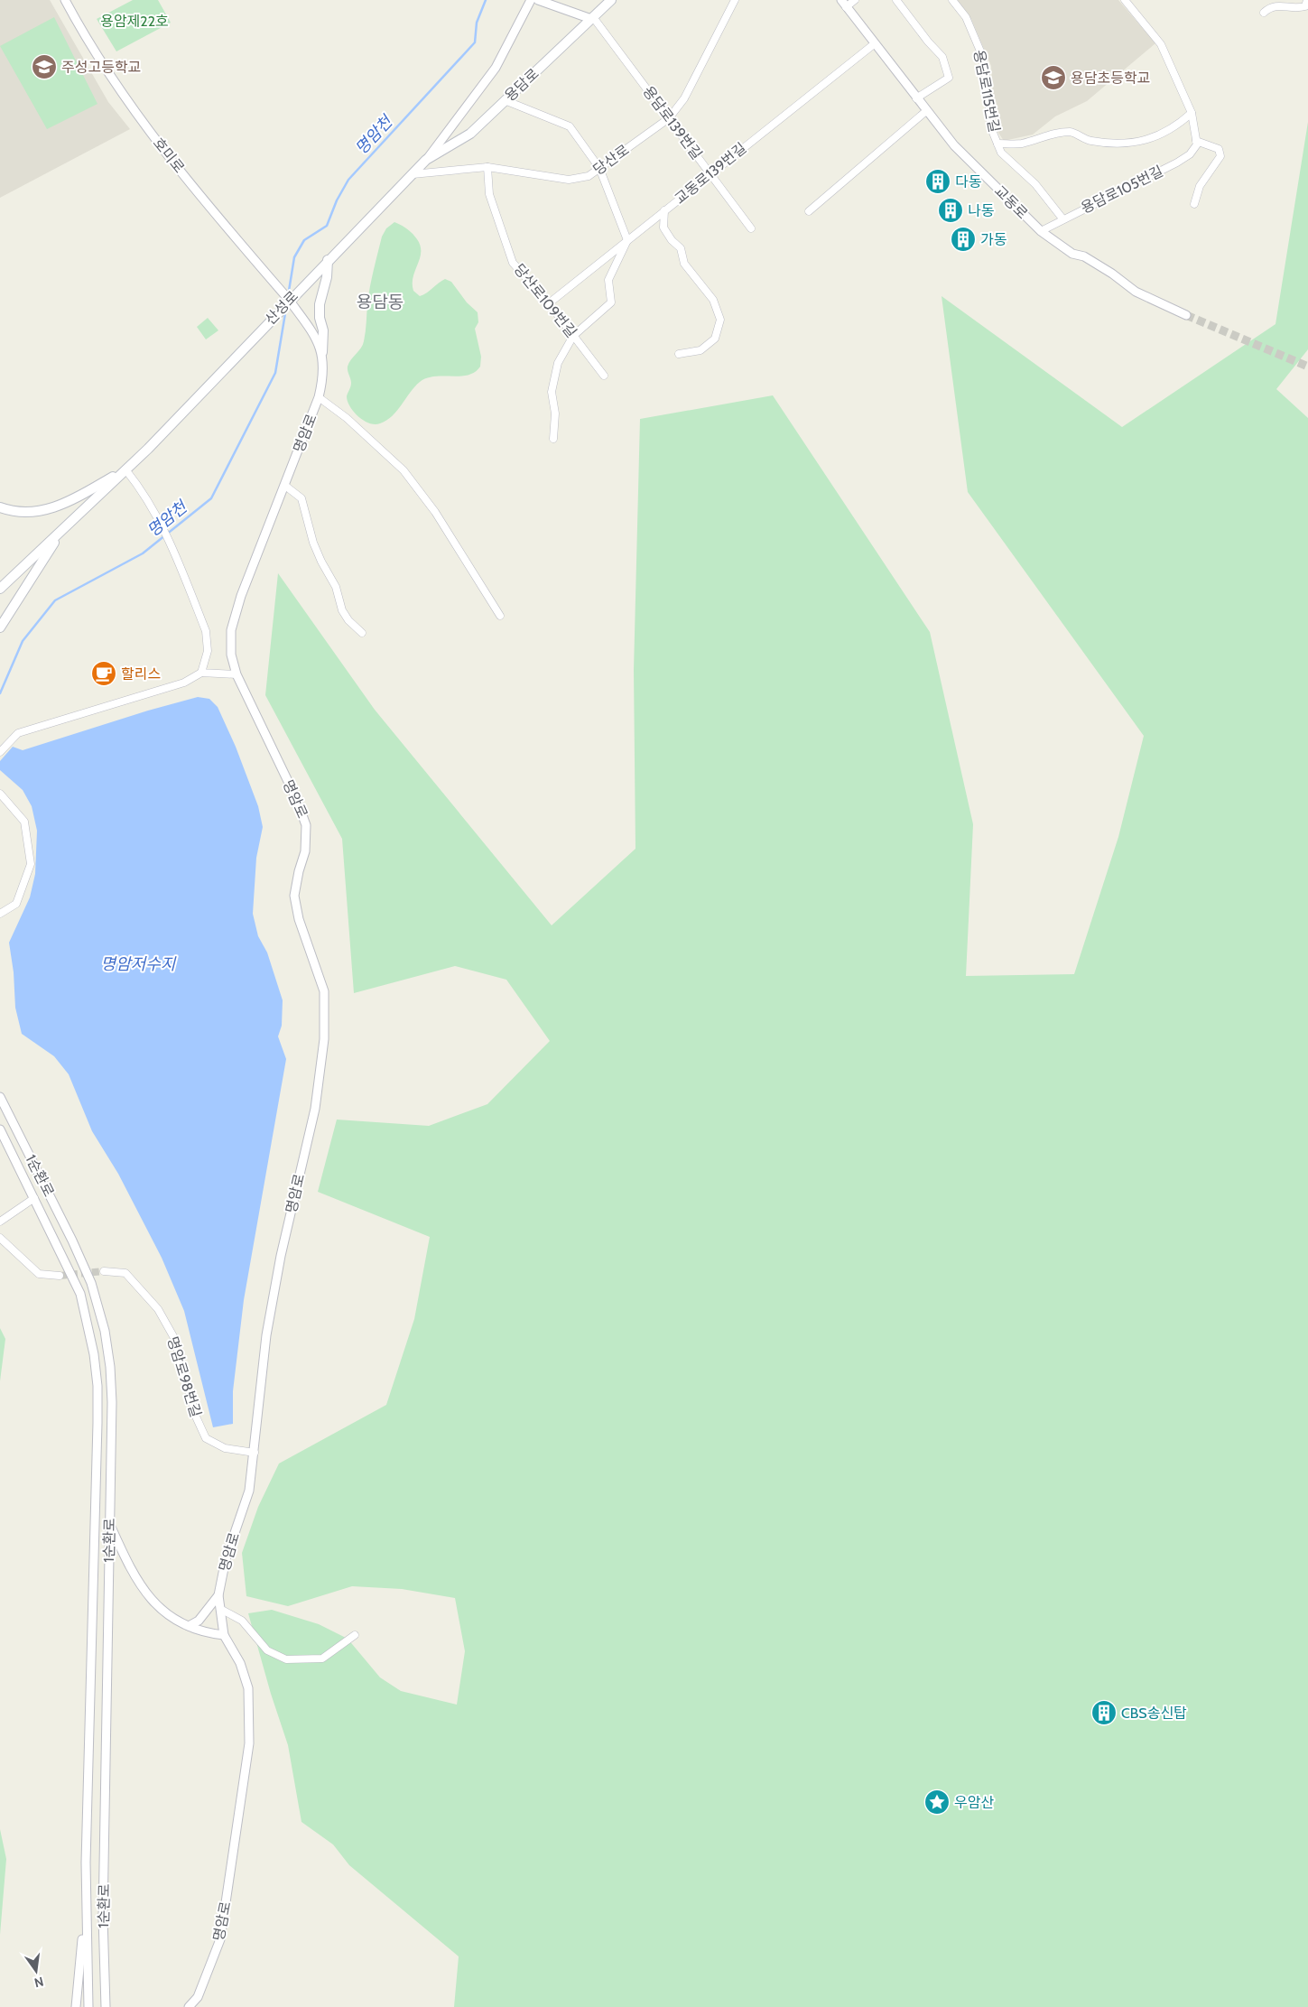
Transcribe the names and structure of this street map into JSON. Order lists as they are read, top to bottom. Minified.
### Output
{"streets":{"main road":["용담로","산성로"],"street":["용담로115번길","용담로139번길","호미로","당산로","교동로139번길","용담로105번길","교동로","당산로109번길","명암로","1순환로","명암로98번길"]},"crossings":[["용담로","용담로139번길"],["용담로","산성로"],["용담로115번길","용담로105번길"],["용담로139번길","당산로"],["용담로139번길","교동로139번길"],["호미로","산성로"],["호미로","명암로"],["당산로","당산로109번길"],["당산로","산성로"],["교동로139번길","교동로"],["교동로139번길","당산로109번길"],["용담로105번길","교동로"],["산성로","명암로"],["명암로","명암로98번길"]],"districts":["용담동"],"water":["명암천","명암저수지"],"parks":["용암제22호"],"places":{"school or university":["주성고등학교","용담초등학교"],"building":["다동","나동","가동","CBS송신탑"],"cafe":["할리스"],"place":["우암산"]},"north":"bottom"}
